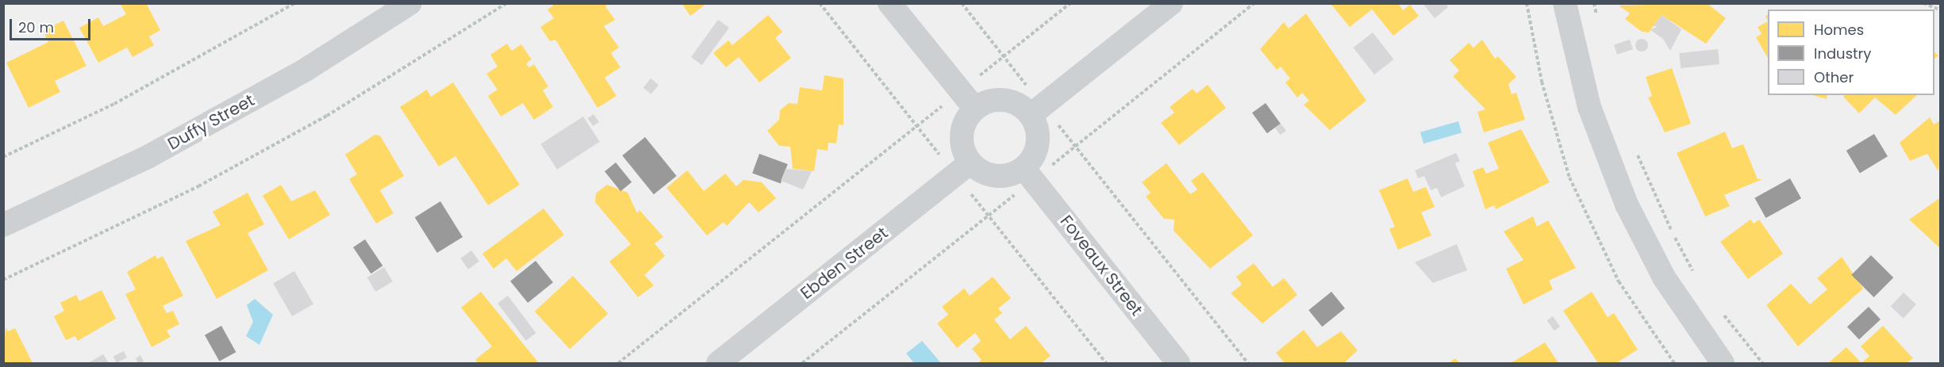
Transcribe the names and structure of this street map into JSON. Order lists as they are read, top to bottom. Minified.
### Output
{"streets":{"street":["Duffy Street","Ebden Street","Foveaux Street"]},"crossings":[["Ebden Street","Foveaux Street"]],"legend":["Homes","Industry","Other"],"scale_bar":"20 m"}
